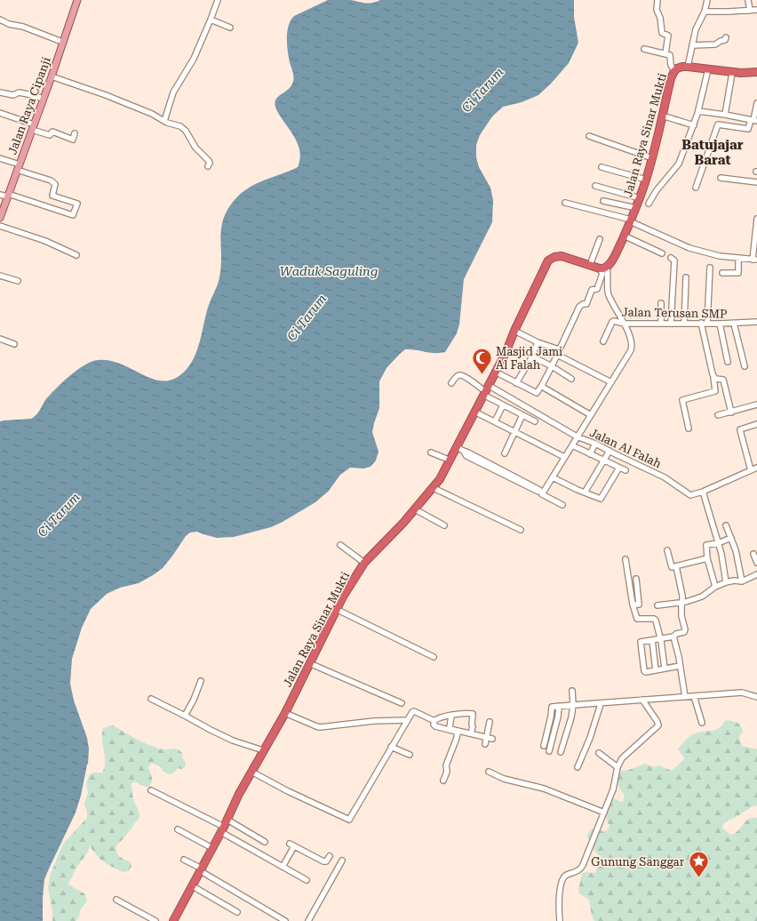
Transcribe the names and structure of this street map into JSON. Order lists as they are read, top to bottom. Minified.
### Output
{"streets":{"highway":["Jalan Raya Sinar Mukti"],"main road":["Jalan Raya Cipanji"],"street":["Jalan Terusan SMP","Jalan Al Falah"]},"crossings":[["Jalan Raya Sinar Mukti","Jalan Al Falah"]],"districts":["Batujajar Barat"],"water":["Ci Tarum","Waduk Saguling"],"places":{"mosque":["Masjid Jami Al Falah"],"place":["Gunung Sanggar"]}}
